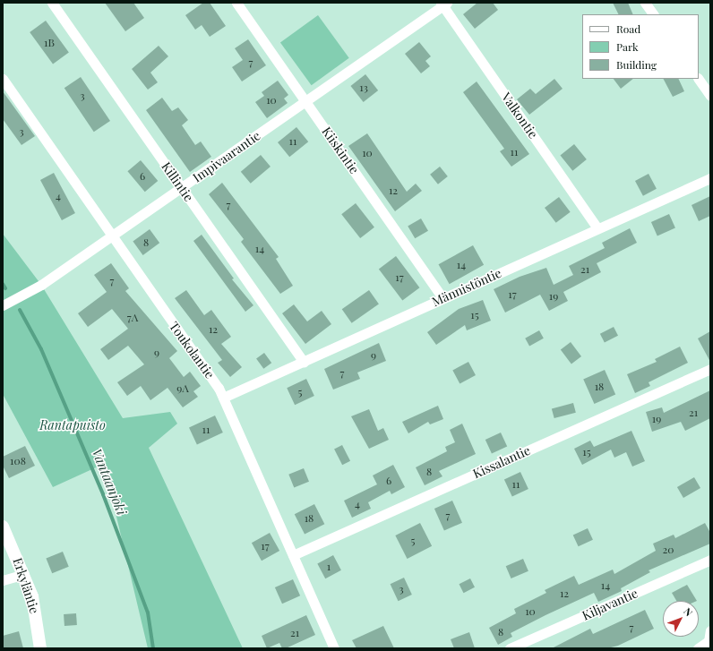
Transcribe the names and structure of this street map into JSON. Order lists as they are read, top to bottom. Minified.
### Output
{"streets":{"street":["Valkontie","Kiiskintie","Impivaarantie","Killintie","Männistöntie","Toukolantie","Kissalantie","Erkyläntie","Kiljavantie"]},"crossings":[["Valkontie","Impivaarantie"],["Valkontie","Männistöntie"],["Kiiskintie","Impivaarantie"],["Kiiskintie","Männistöntie"],["Impivaarantie","Killintie"],["Impivaarantie","Toukolantie"],["Killintie","Männistöntie"],["Männistöntie","Toukolantie"],["Toukolantie","Kissalantie"]],"water":["Vantaanjoki"],"parks":["Rantapuisto"],"house_numbers":["1B","7","13","3","10","3","11","11","10","6","12","4","7","8","14","14","21","17","7","17","19","15","7A","12","9","9","7","18","9A","5","21","19","11","15","108","8","6","11","4","7","18","5","17","20","1","14","3","12","10","7","8","21"],"legend":["Road","Park","Building"],"north":"top right"}
